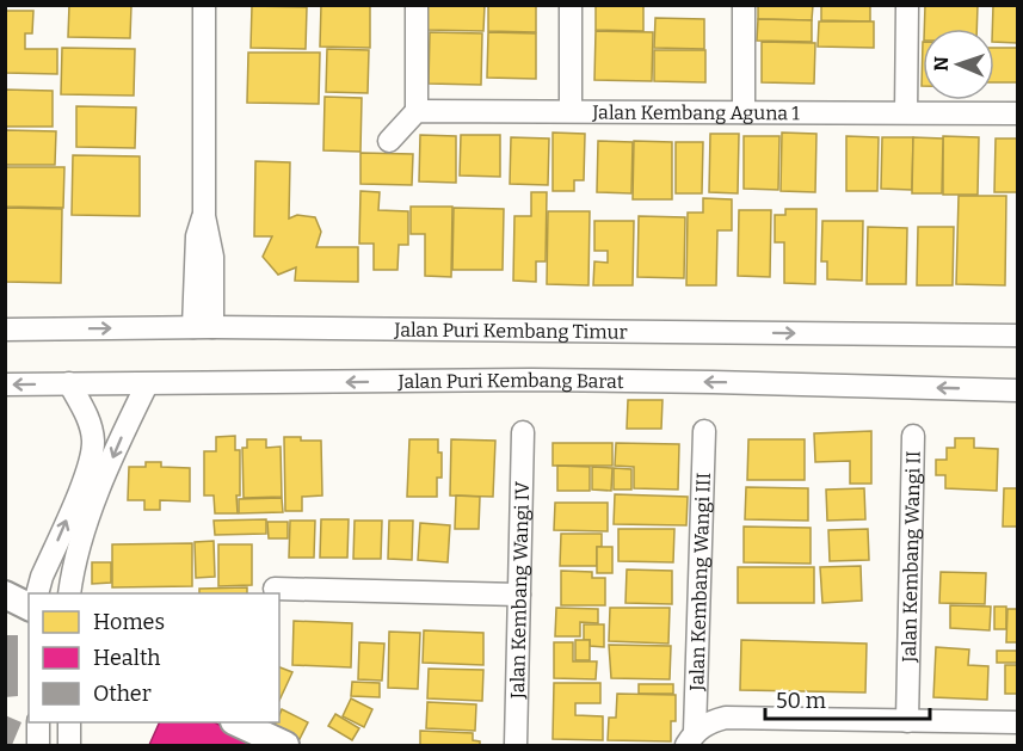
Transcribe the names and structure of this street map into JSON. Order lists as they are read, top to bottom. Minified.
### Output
{"streets":{"street":["Jalan Kembang Aguna 1","Jalan Puri Kembang Timur","Jalan Puri Kembang Barat","Jalan Kembang Wangi II","Jalan Kembang Wangi III","Jalan Kembang Wangi IV"]},"one_way":["Jalan Puri Kembang Timur","Jalan Puri Kembang Barat"],"legend":["Homes","Health","Other"],"scale_bar":"50 m","north":"left"}
